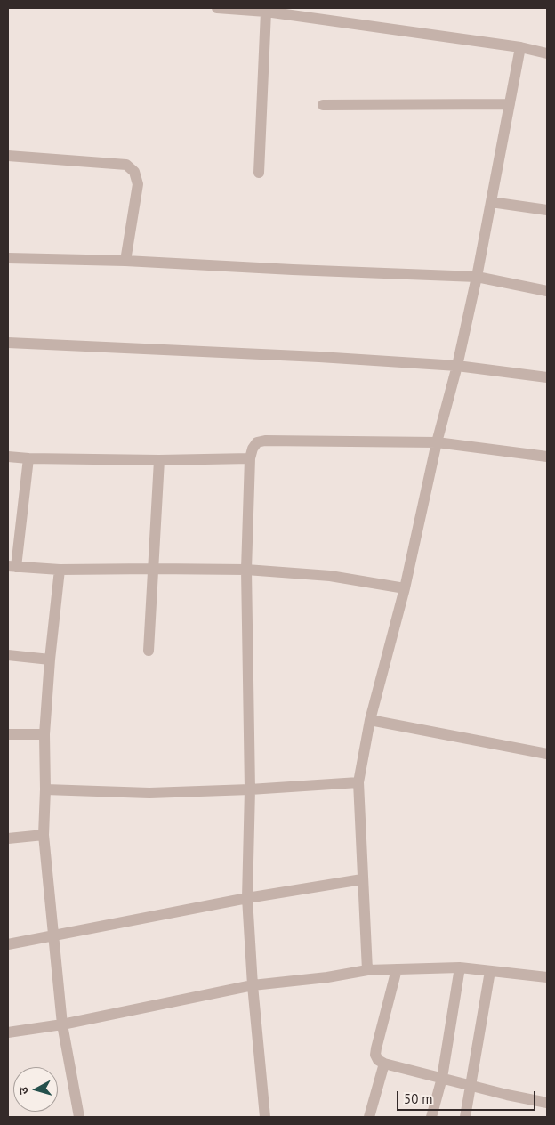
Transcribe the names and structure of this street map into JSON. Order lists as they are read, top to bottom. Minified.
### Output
{"scale_bar":"50 m","north":"left"}
